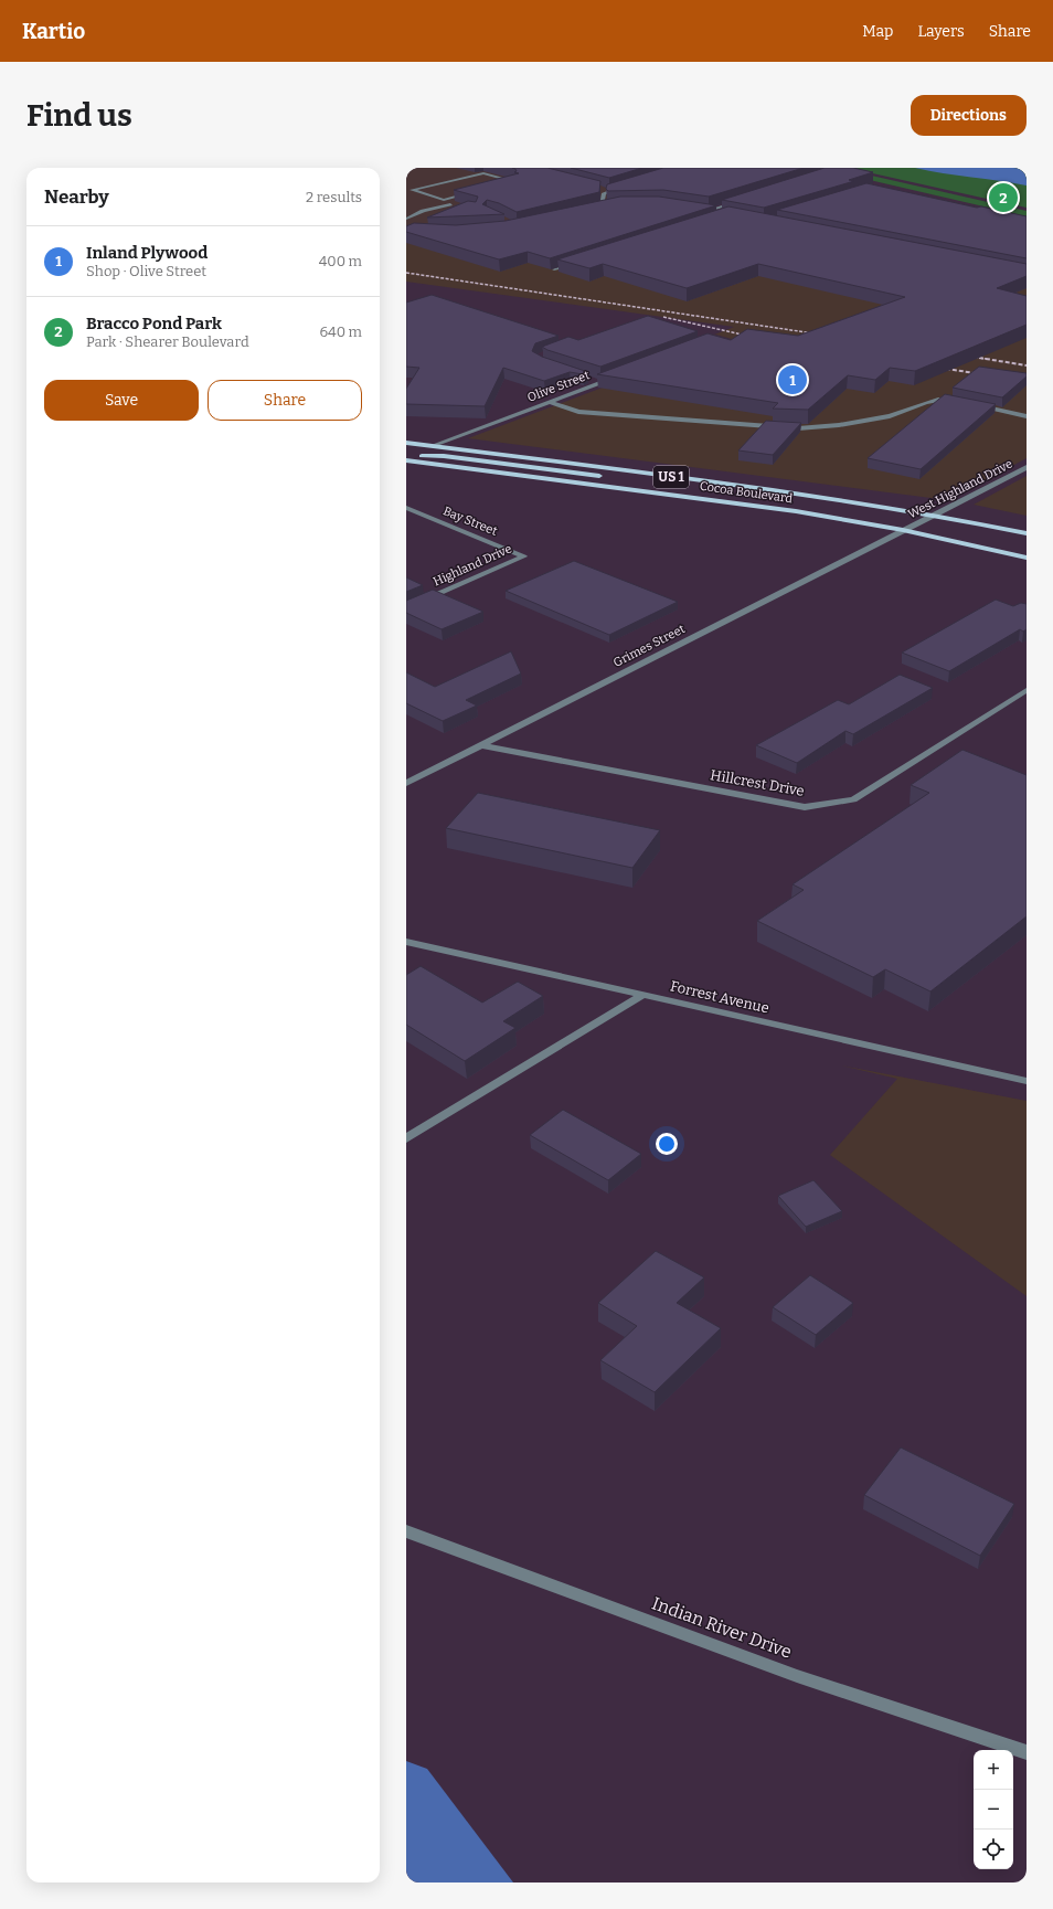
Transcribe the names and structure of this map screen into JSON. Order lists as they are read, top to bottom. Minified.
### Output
{"streets":{"main road":["US 1","Cocoa Boulevard"],"street":["Olive Street","West Highland Drive","Bay Street","Highland Drive","Grimes Street","Hillcrest Drive","Forrest Avenue","Indian River Drive"]},"crossings":[["Olive Street","Cocoa Boulevard"],["West Highland Drive","Cocoa Boulevard"],["West Highland Drive","Grimes Street"],["Cocoa Boulevard","Grimes Street"],["Bay Street","Highland Drive"],["Grimes Street","Hillcrest Drive"]],"page":{"header":"Kartio","nav":["Map","Layers","Share"],"buttons":["Directions",["Save","Share"]],"title":"Find us","heading":["Nearby","2 results"],"pins":["2","1"],"list":[{"mark":"1","name":"Inland Plywood","note":"Shop · Olive Street","value":"400 m"},{"mark":"2","name":"Bracco Pond Park","note":"Park · Shearer Boulevard","value":"640 m"}],"map_buttons":["+","−"]}}
